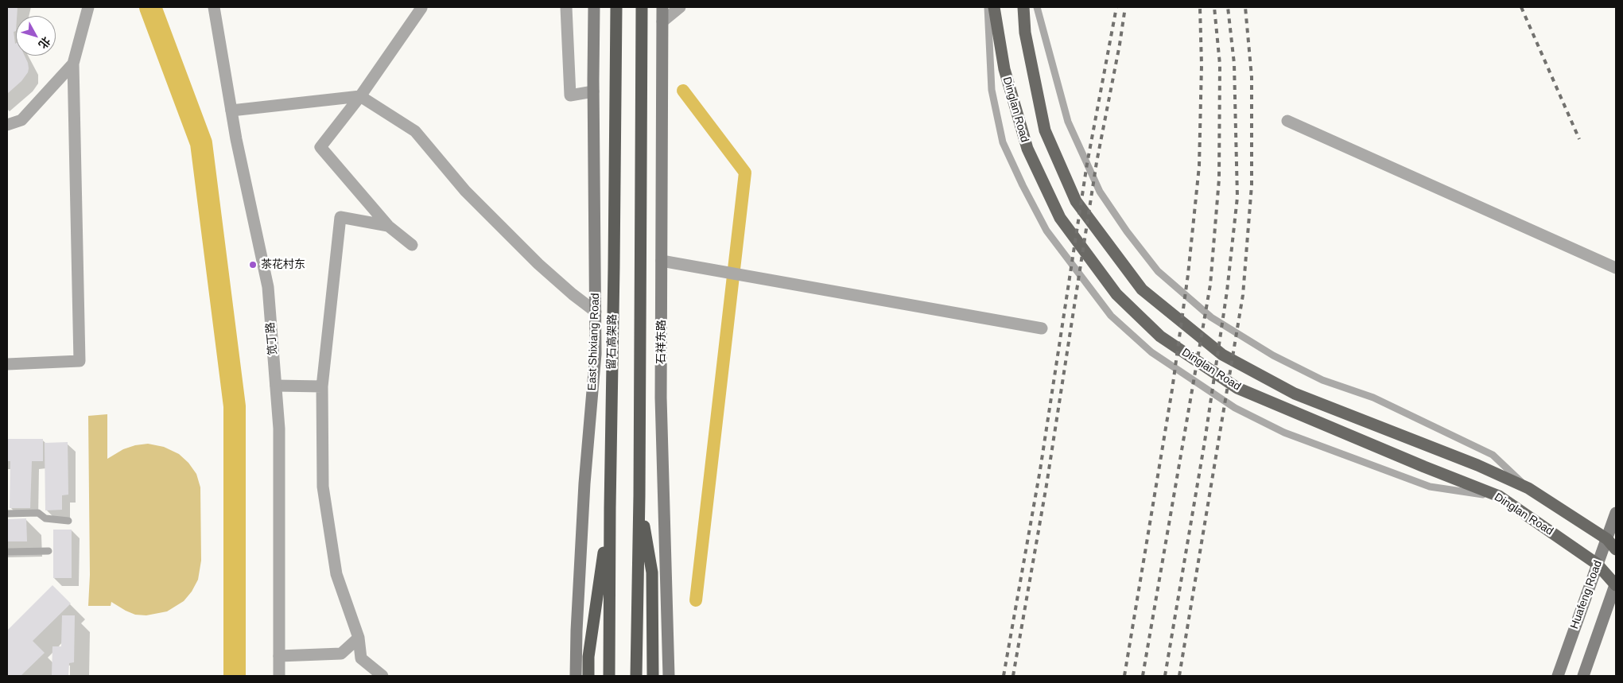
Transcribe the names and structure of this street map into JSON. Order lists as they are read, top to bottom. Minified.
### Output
{"streets":{"highway":["留石高架路"],"main road":["Dinglan Road","East Shixiang Road","石祥东路","Huafeng Road"],"street":["笕丁路"]},"crossings":[["Dinglan Road","Huafeng Road"]],"places":["茶花村东"],"north":"bottom right"}
